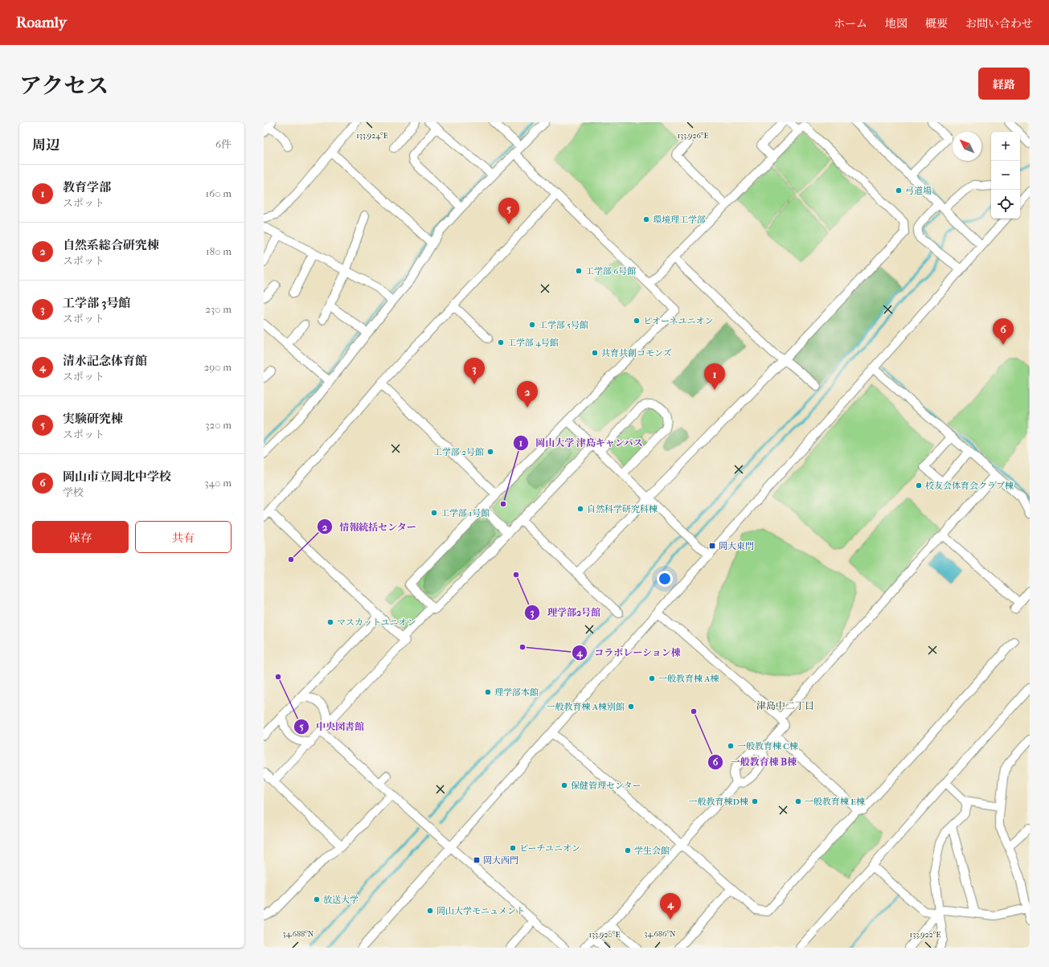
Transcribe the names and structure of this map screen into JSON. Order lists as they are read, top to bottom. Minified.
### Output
{"districts":["津島中二丁目"],"places":{"other":["弓道場","環境理工学部","工学部 6号館","ピオーネユニオン","工学部 5号館","工学部 4号館","共育共創コモンズ","工学部 2号館","校友会体育会クラブ棟","岡山大学 津島キャンパス","自然科学研究科棟","工学部 1号館","情報統括センター","理学部2号館","マスカットユニオン","コラボレーション棟","中央図書館","一般教育棟 A棟","理学部本館","一般教育棟 A棟別館","一般教育棟 B棟","一般教育棟 C棟","保健管理センター","一般教育棟D棟","一般教育棟 E棟","ピーチユニオン","学生会館","放送大学","岡山大学モニュメント"],"transit":["岡大東門","岡大西門"]},"north":"top left","page":{"header":"Roamly","nav":["ホーム","地図","概要","お問い合わせ"],"title":"アクセス","buttons":["経路",["保存","共有"]],"heading":["周辺","6件"],"map_buttons":["+","−"],"list":[{"mark":"1","name":"教育学部","note":"スポット","value":"160 m"},{"mark":"2","name":"自然系総合研究棟","note":"スポット","value":"180 m"},{"mark":"3","name":"工学部 3号館","note":"スポット","value":"230 m"},{"mark":"4","name":"清水記念体育館","note":"スポット","value":"290 m"},{"mark":"5","name":"実験研究棟","note":"スポット","value":"320 m"},{"mark":"6","name":"岡山市立岡北中学校","note":"学校","value":"340 m"}],"pins":["5","6","3","1","2","4"]},"coordinates":["133.924°E","133.926°E","34.688°N","34.686°N","133.920°E","133.922°E"]}
